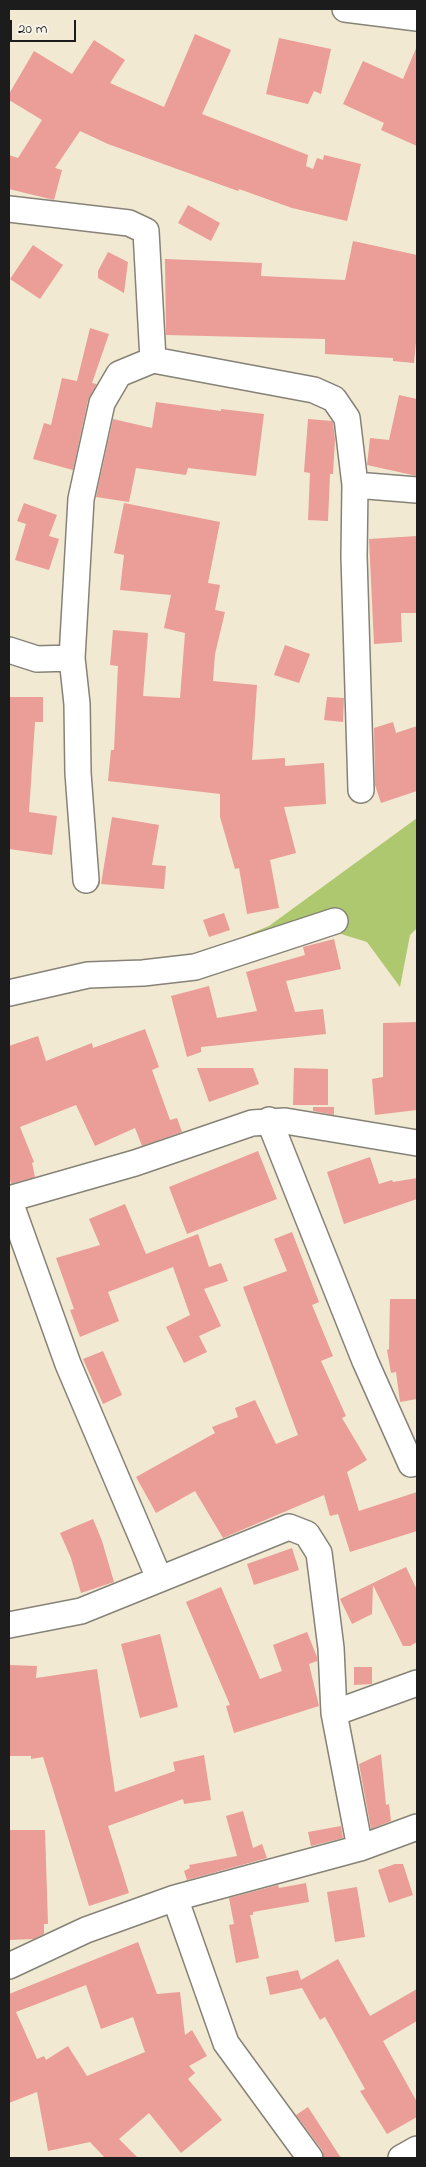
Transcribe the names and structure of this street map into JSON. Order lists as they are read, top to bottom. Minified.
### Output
{"scale_bar":"20 m"}
